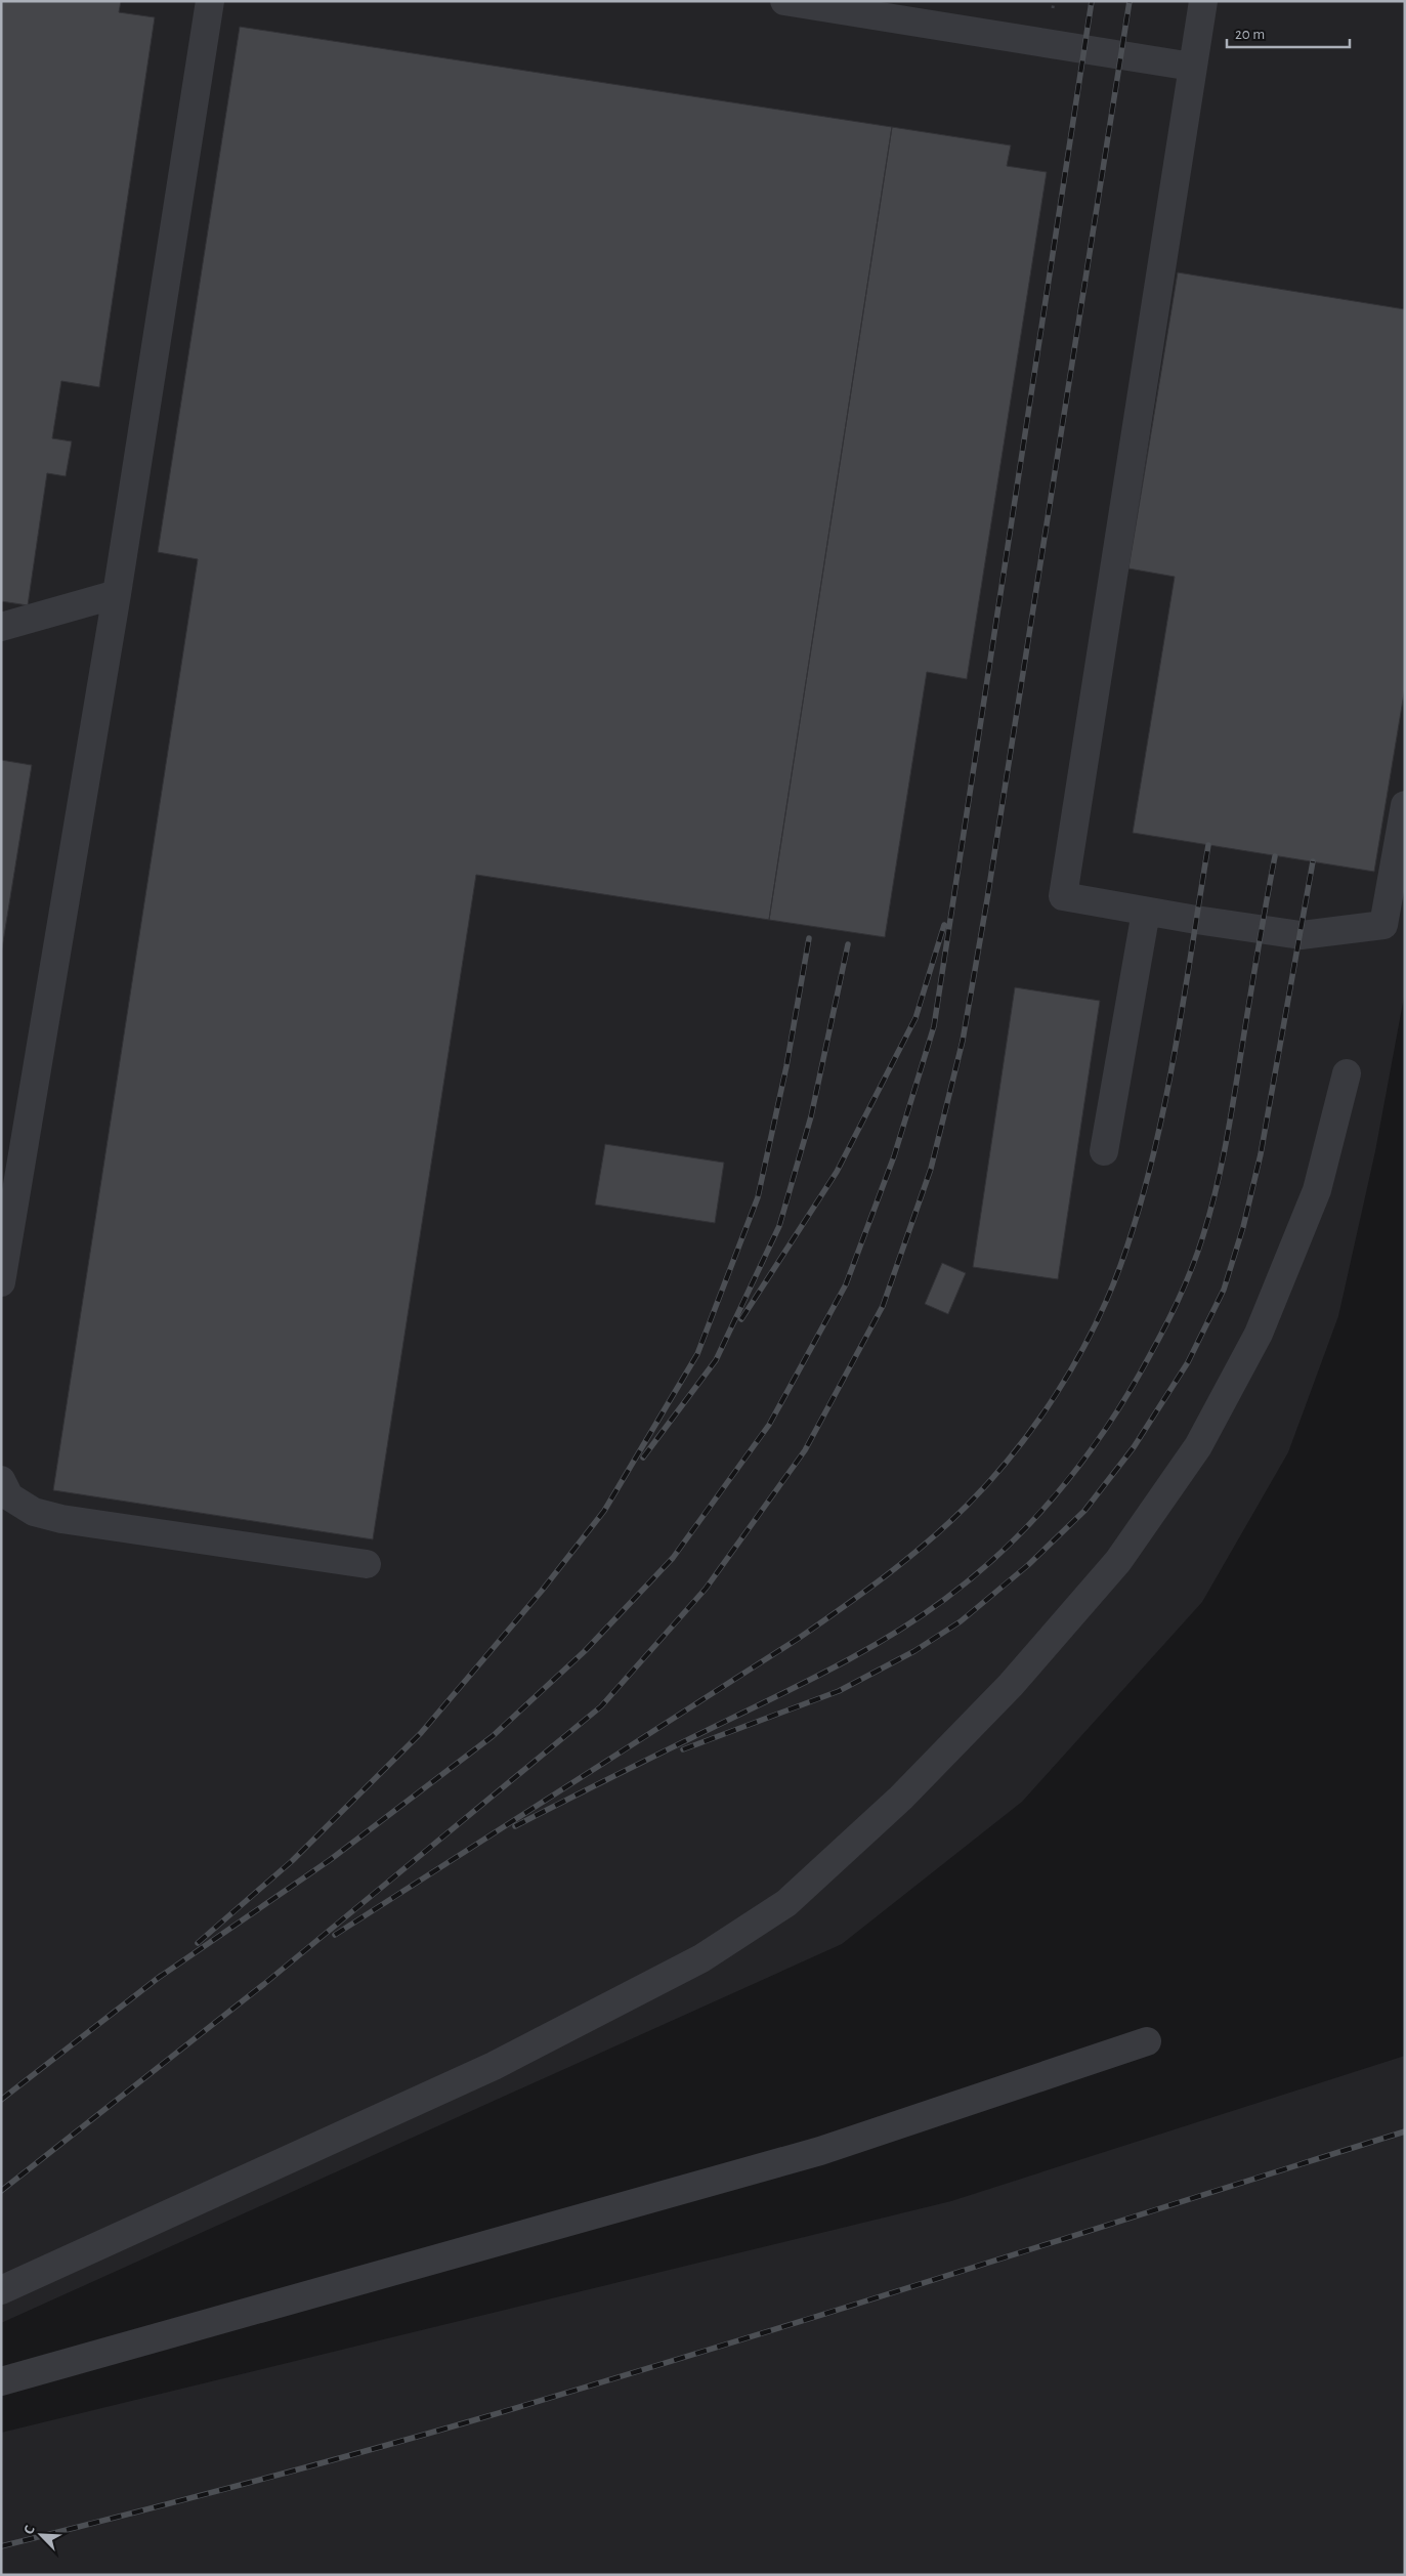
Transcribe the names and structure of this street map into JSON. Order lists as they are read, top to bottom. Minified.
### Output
{"scale_bar":"20 m","north":"top left"}
